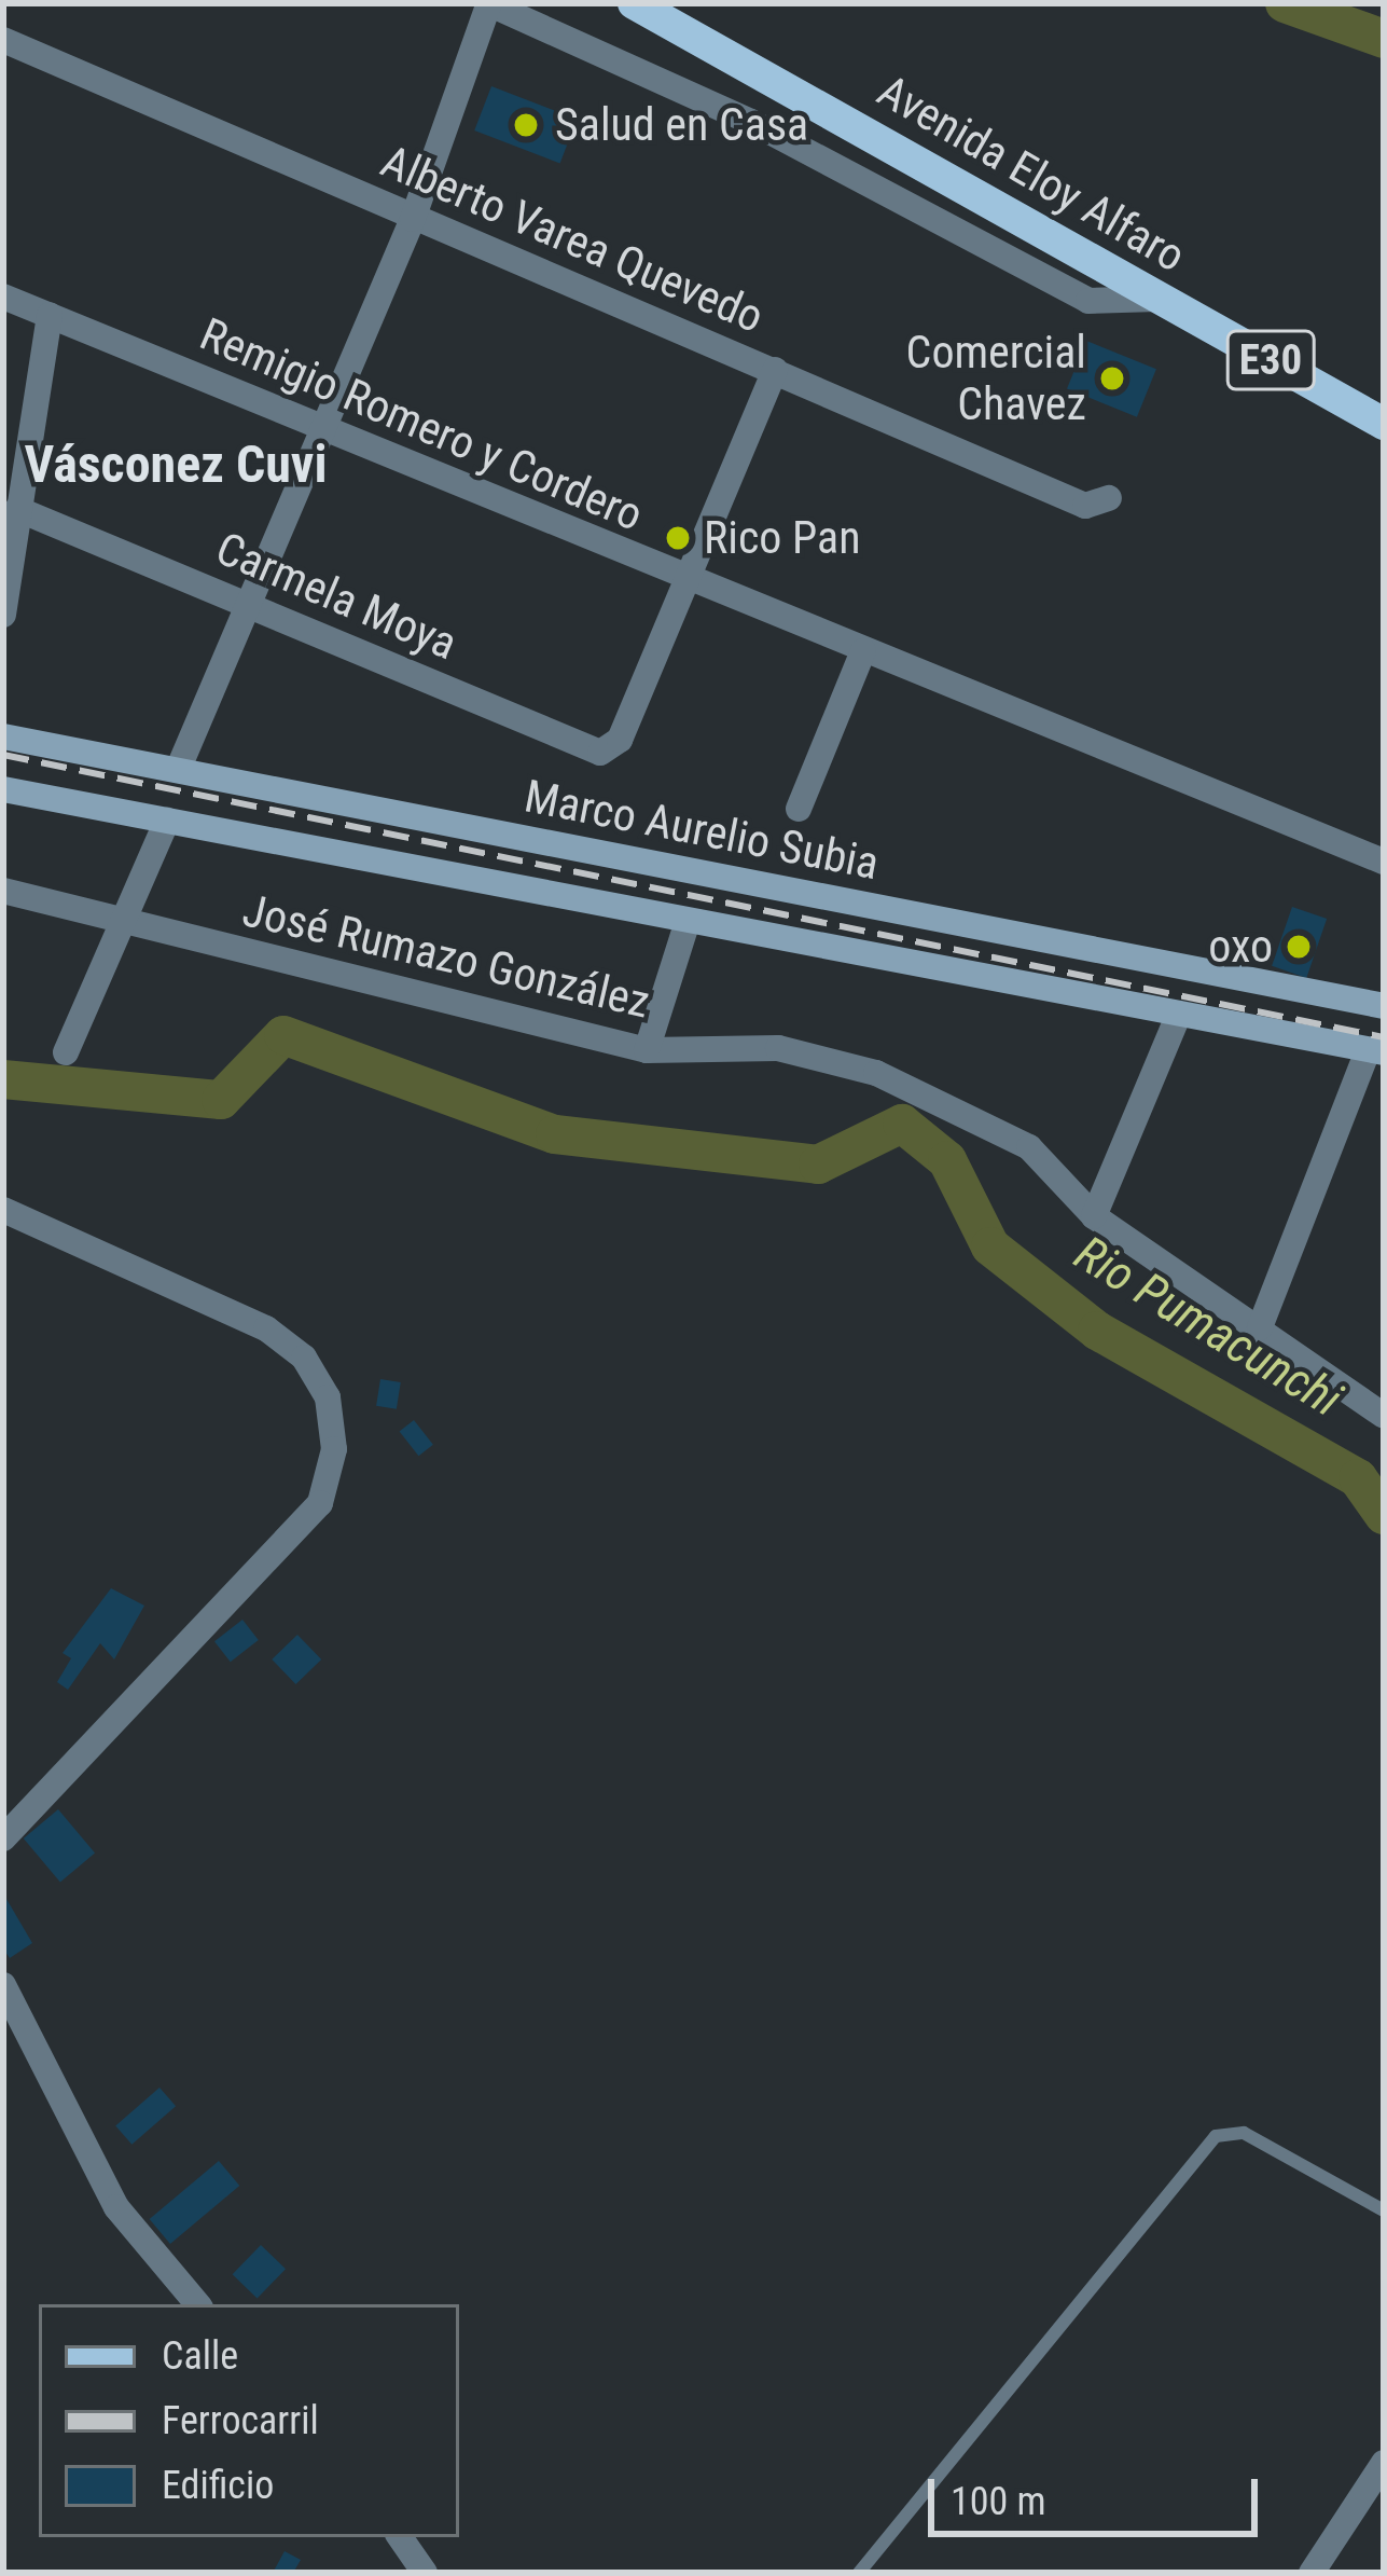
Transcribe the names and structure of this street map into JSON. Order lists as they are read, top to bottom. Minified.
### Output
{"streets":{"main road":["Avenida Eloy Alfaro","E30","Marco Aurelio Subia"],"street":["Alberto Varea Quevedo","Remigio Romero y Cordero","Carmela Moya","José Rumazo González"]},"crossings":[["Remigio Romero y Cordero","Carmela Moya"]],"districts":["Vásconez Cuvi"],"water":["Rio Pumacunchi"],"places":["Salud en Casa","Comercial Chavez","Rico Pan","oxo"],"legend":["Calle","Ferrocarril","Edificio"],"scale_bar":"100 m"}
